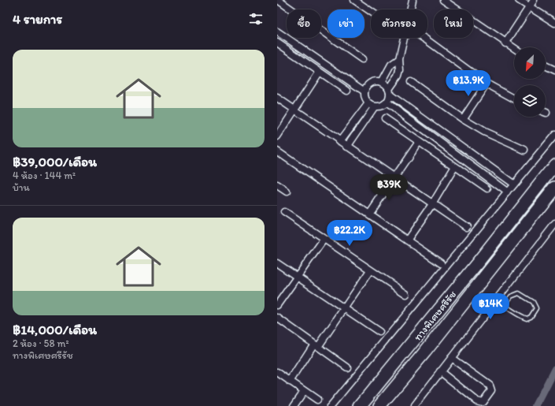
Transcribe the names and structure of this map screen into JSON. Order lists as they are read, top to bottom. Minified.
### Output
{"streets":{"highway":["ทางพิเศษศรีรัช"]},"north":"bottom left","page":{"heading":"4 รายการ","chip":["ซื้อ","เช่า","ตัวกรอง","ใหม่"],"list":[{"name":"฿39,000/เดือน","note":"4 ห้อง · 144 m² · บ้าน"},{"name":"฿14,000/เดือน","note":"2 ห้อง · 58 m² · ทางพิเศษศรีรัช"}],"price":["฿13.9K","฿39K","฿22.2K","฿14K"]}}
